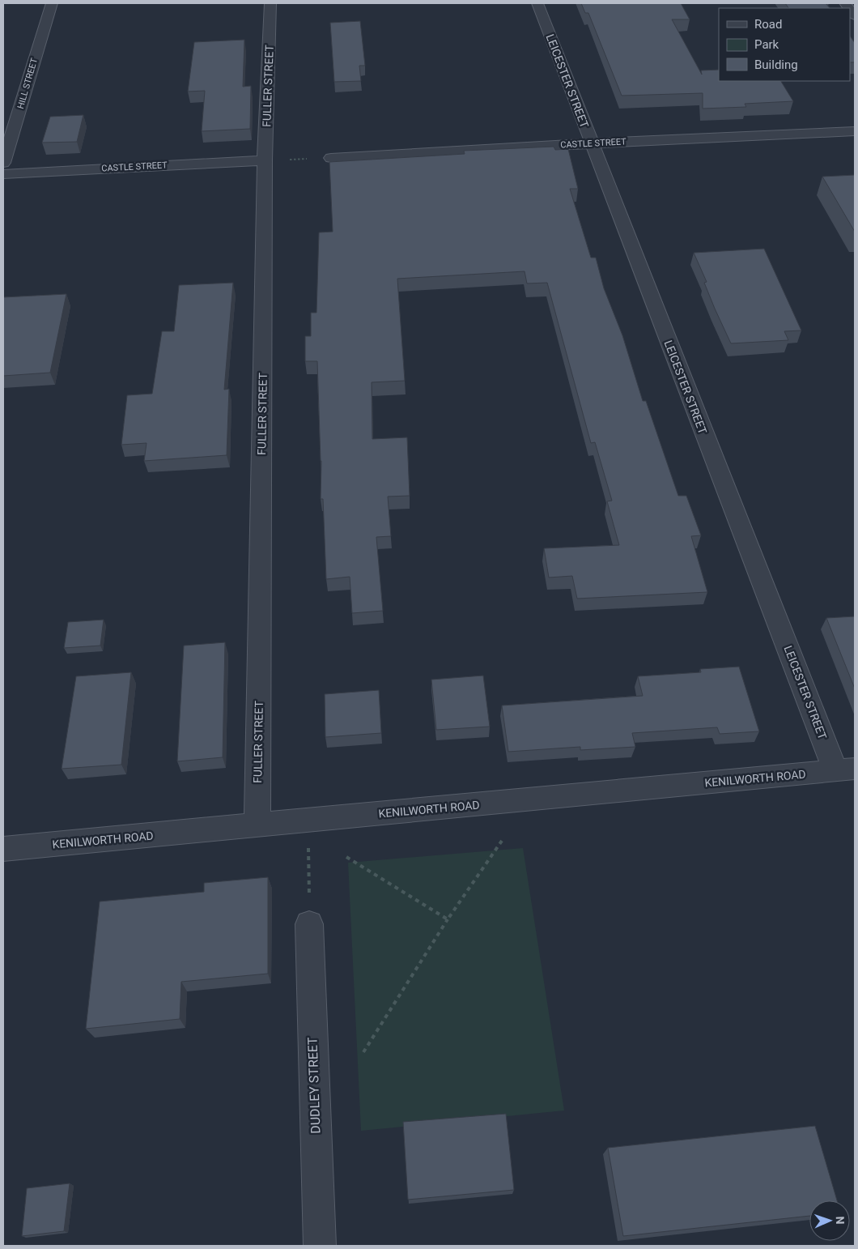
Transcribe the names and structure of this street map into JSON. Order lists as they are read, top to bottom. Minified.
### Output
{"streets":{"street":["LEICESTER STREET","HILL STREET","FULLER STREET","CASTLE STREET","KENILWORTH ROAD","DUDLEY STREET"]},"crossings":[["LEICESTER STREET","CASTLE STREET"],["LEICESTER STREET","KENILWORTH ROAD"],["FULLER STREET","CASTLE STREET"],["FULLER STREET","KENILWORTH ROAD"]],"legend":["Road","Park","Building"],"north":"right"}
